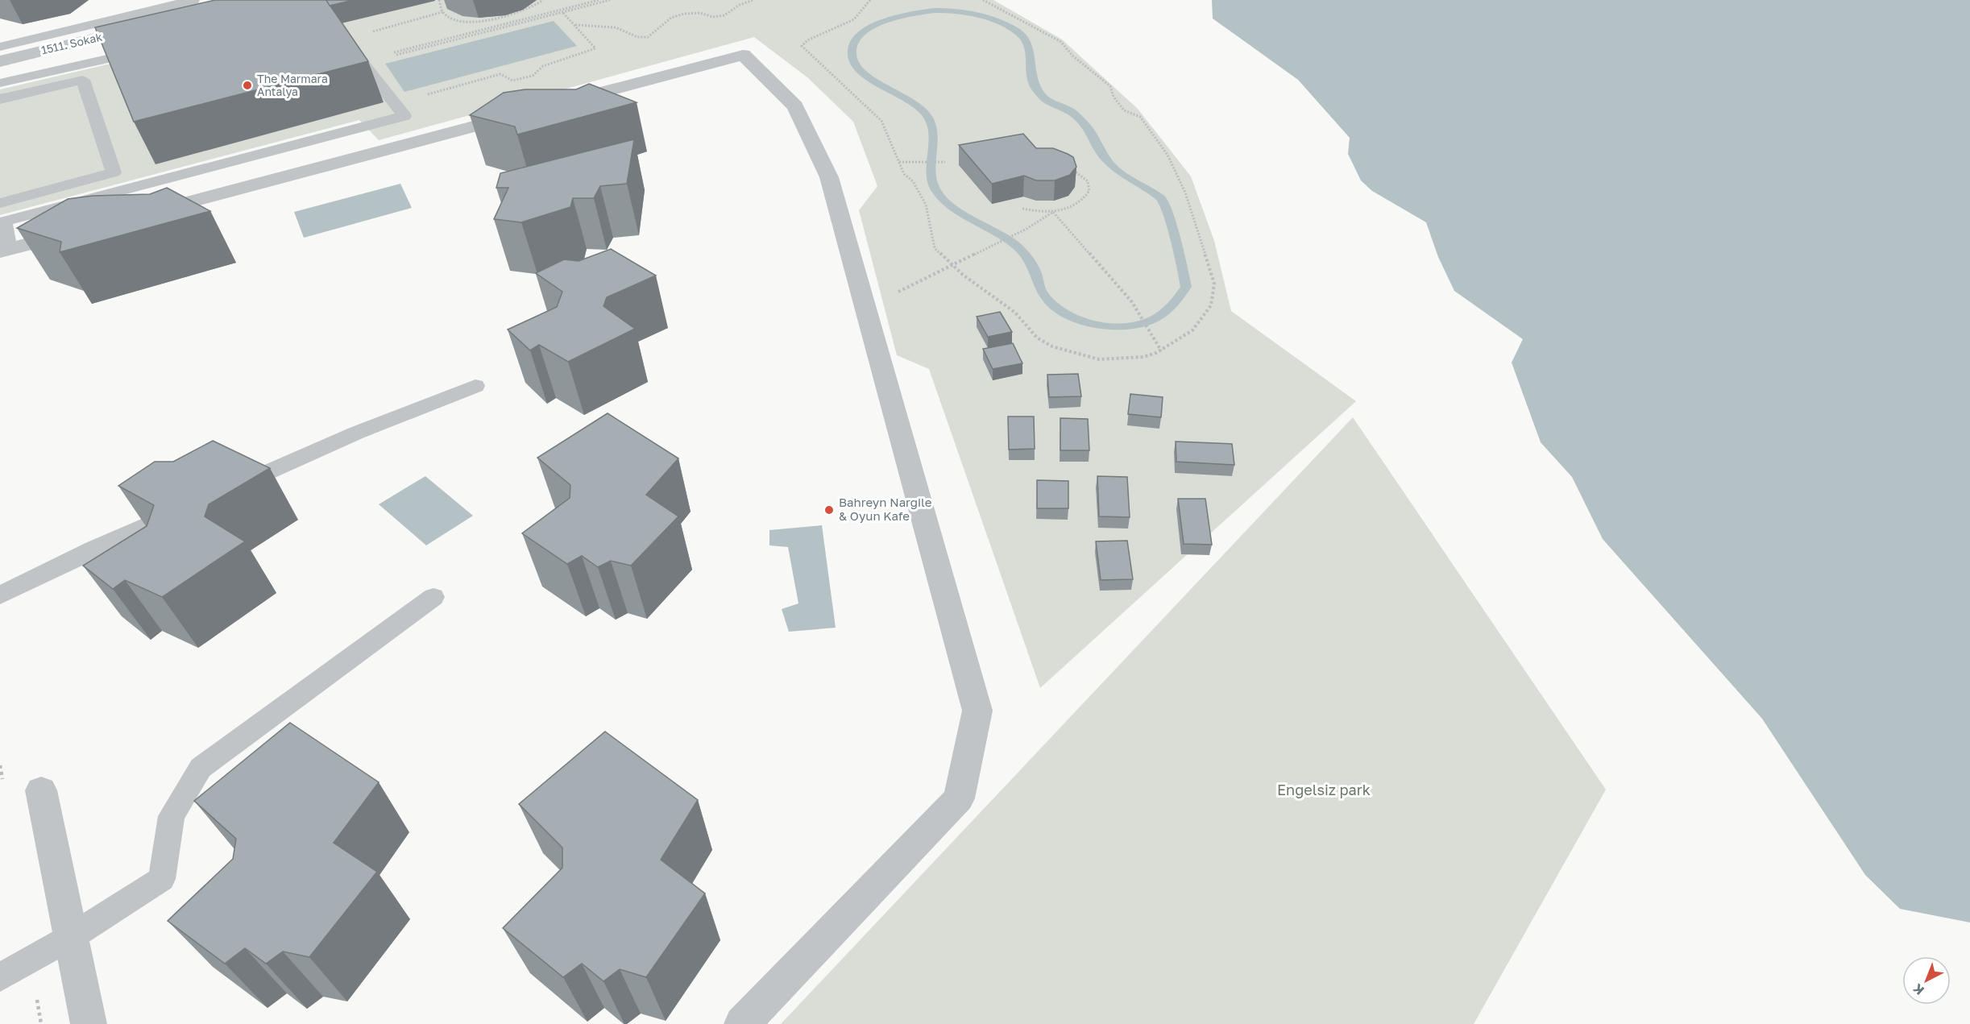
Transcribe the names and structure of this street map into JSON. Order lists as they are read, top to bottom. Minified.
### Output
{"streets":{"street":["1511. Sokak"]},"parks":["Engelsiz park"],"places":["The Marmara Antalya","Bahreyn Nargile & Oyun Kafe"],"north":"bottom left"}
